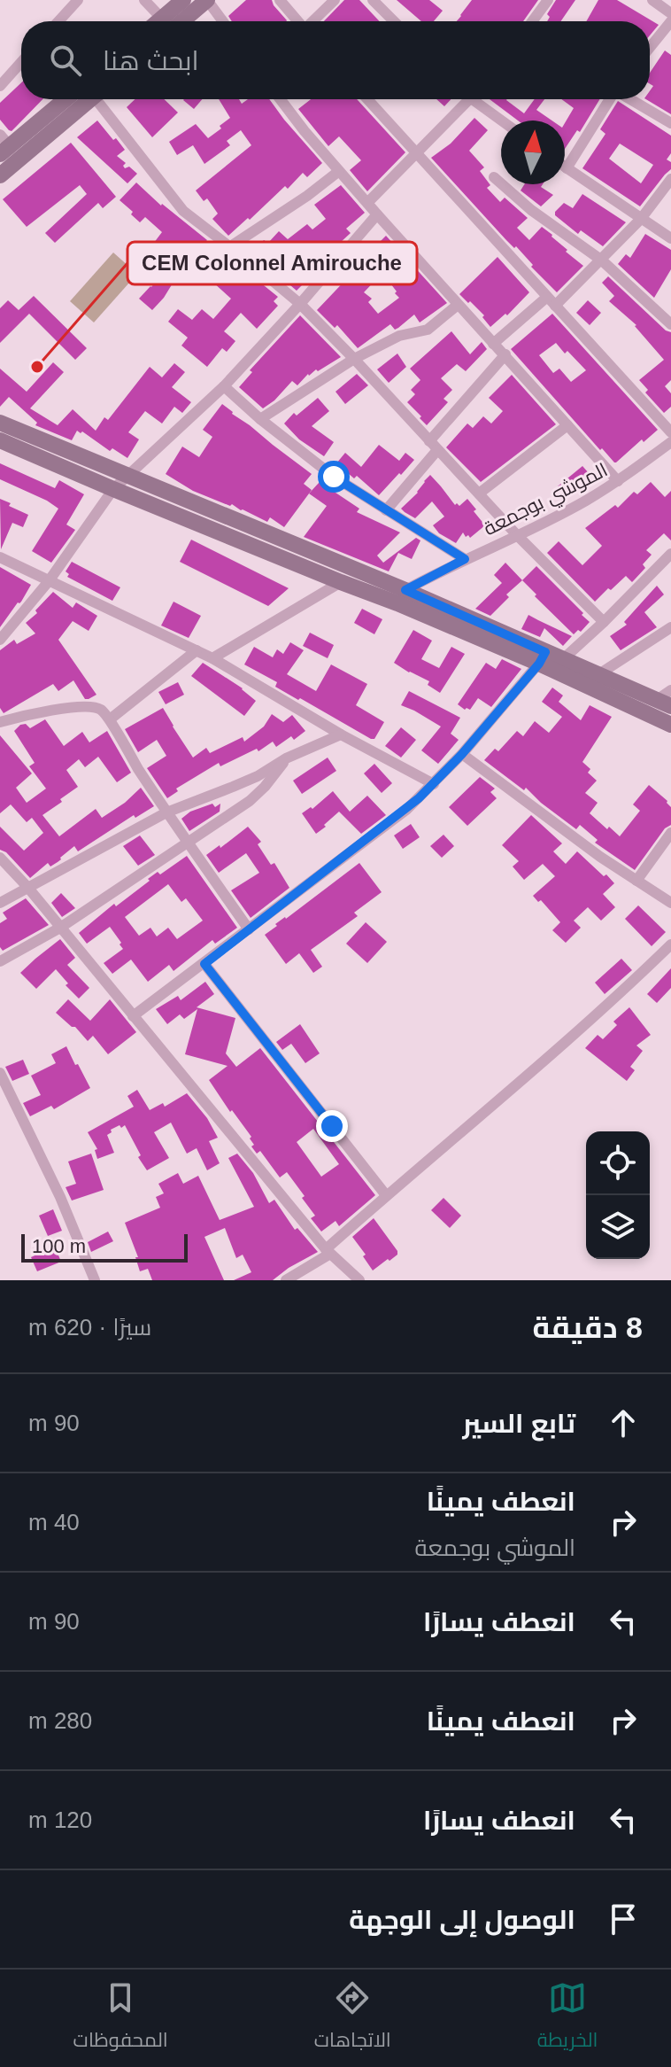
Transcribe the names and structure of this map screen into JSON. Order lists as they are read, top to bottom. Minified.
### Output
{"streets":{"street":["الموشي بوجمعة"]},"places":["CEM Colonnel Amirouche"],"scale_bar":"100 m","north":"top","page":{"search":"ابحث هنا","scale":"100 m","heading":["8 دقيقة","سيرًا · 620 m"],"list":[["تابع السير","90 m"],["انعطف يمينًا","الموشي بوجمعة","40 m"],["انعطف يسارًا","90 m"],["انعطف يمينًا","280 m"],["انعطف يسارًا","120 m"],"الوصول إلى الوجهة"],"nav":["الخريطة","الاتجاهات","المحفوظات"]}}
